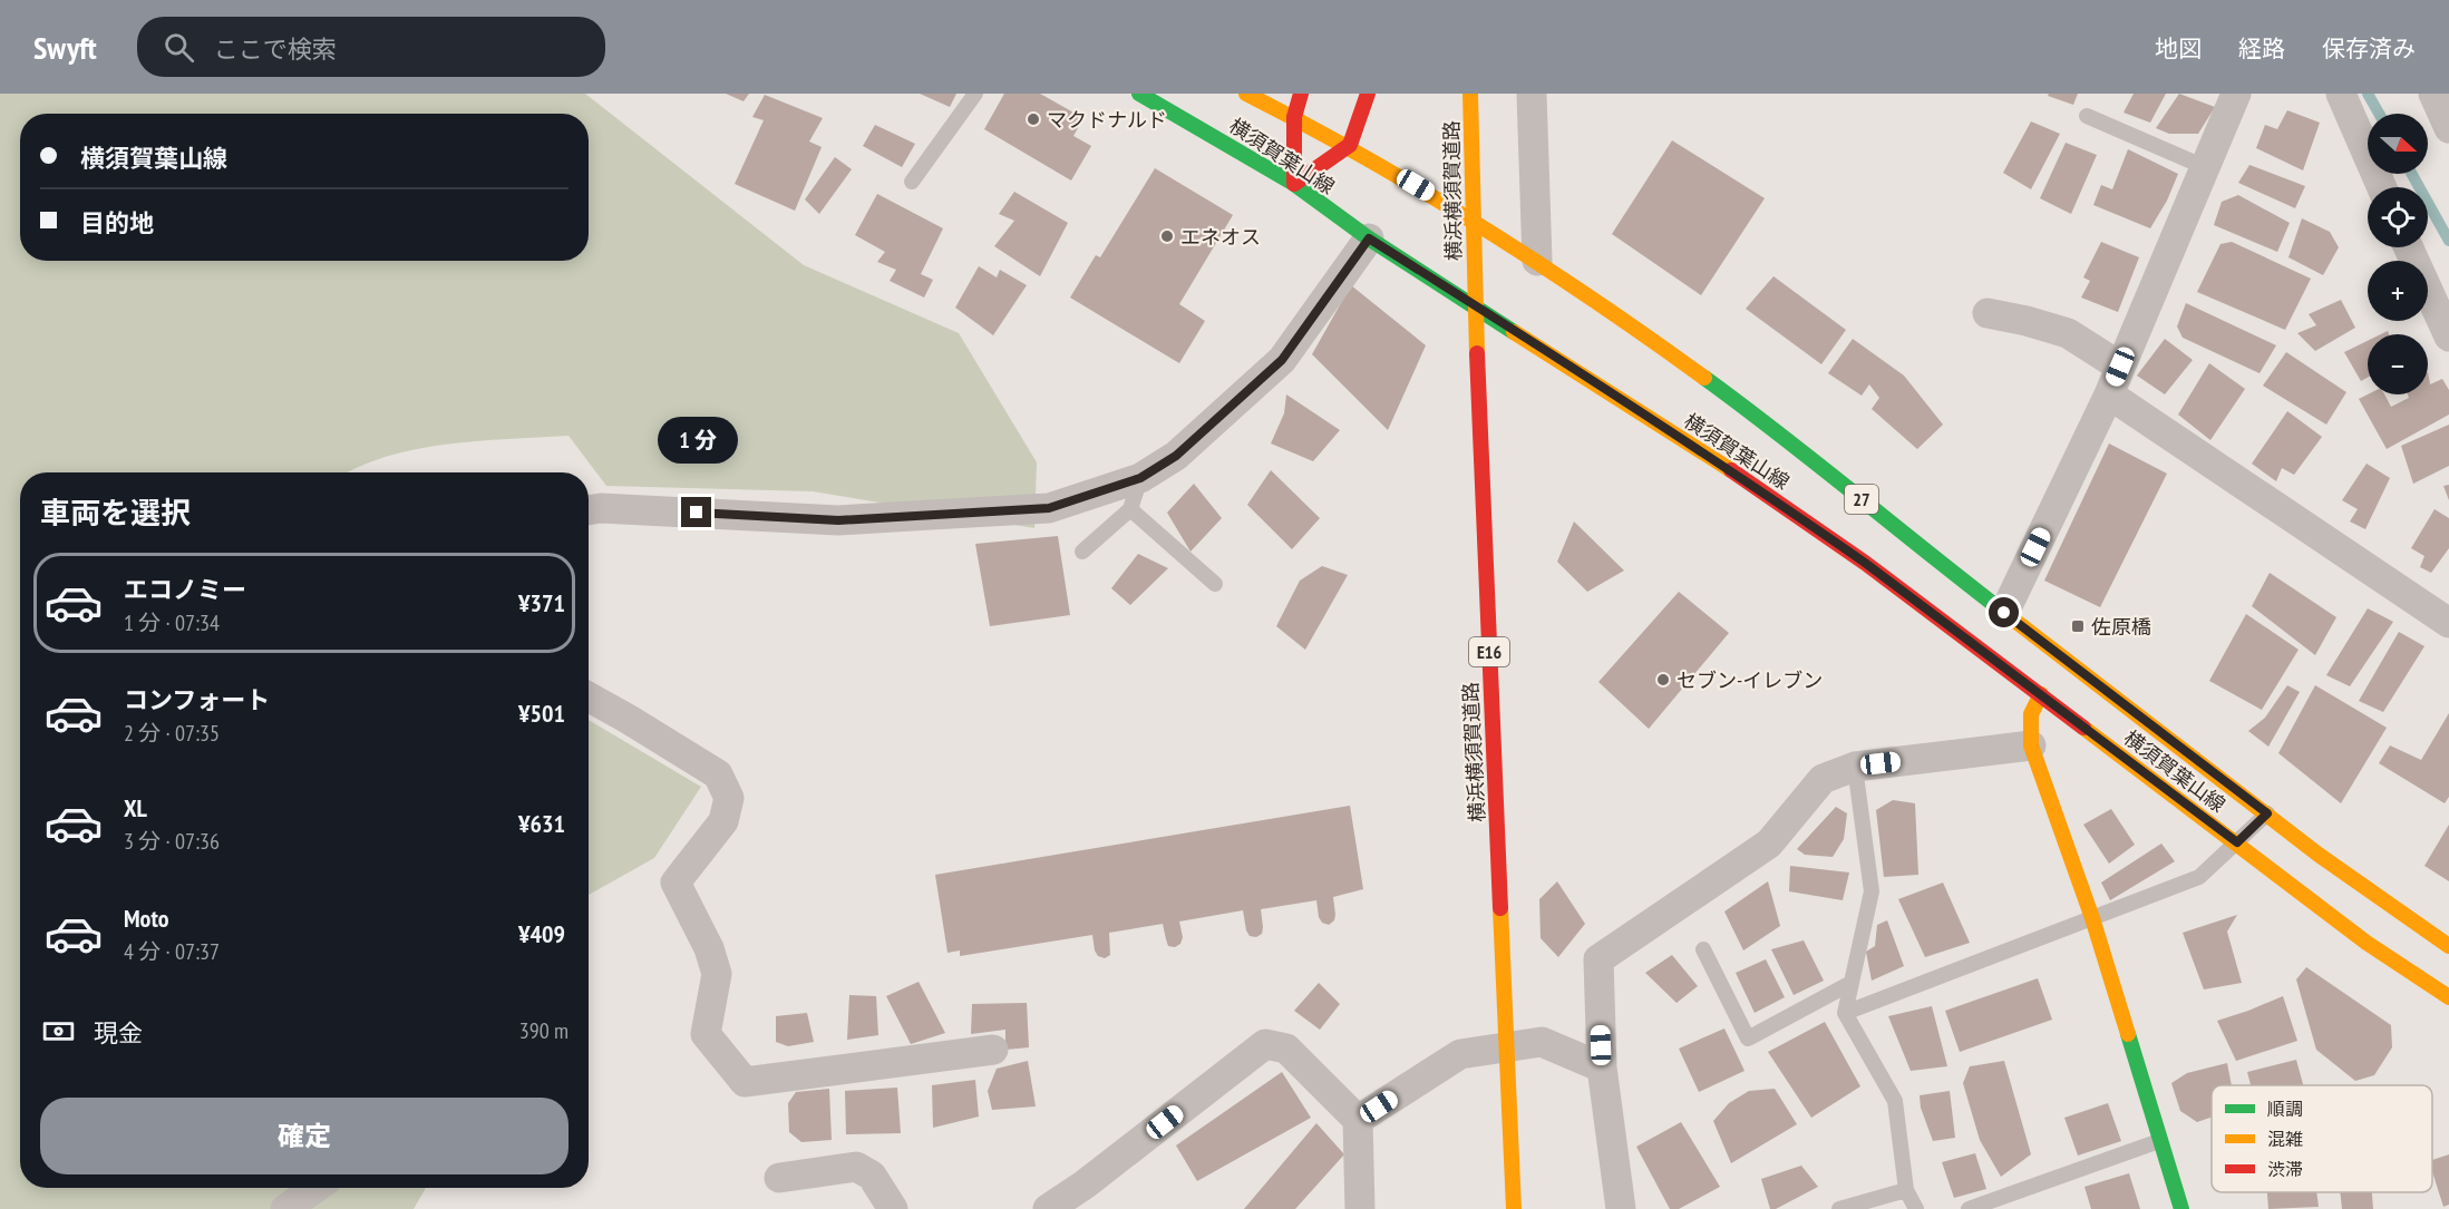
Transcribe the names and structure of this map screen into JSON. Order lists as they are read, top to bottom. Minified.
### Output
{"streets":{"main road":["横須賀葉山線","横浜横須賀道路","27","E16"]},"places":{"other":["マクドナルド","エネオス","セブン-イレブン"],"transit":["佐原橋"]},"legend":["順調","混雑","渋滞"],"north":"right","page":{"header":"Swyft","search":"ここで検索","nav":["地図","経路","保存済み"],"map_buttons":["+","−"],"banner":["横須賀葉山線","目的地"],"bubble":"1 分","heading":"車両を選択","list":[{"name":"エコノミー","note":"1 分 · 07:34","value":"¥371"},{"name":"コンフォート","note":"2 分 · 07:35","value":"¥501"},{"name":"XL","note":"3 分 · 07:36","value":"¥631"},{"name":"Moto","note":"4 分 · 07:37","value":"¥409"}],"pay":["現金","390 m"],"buttons":"確定"}}
